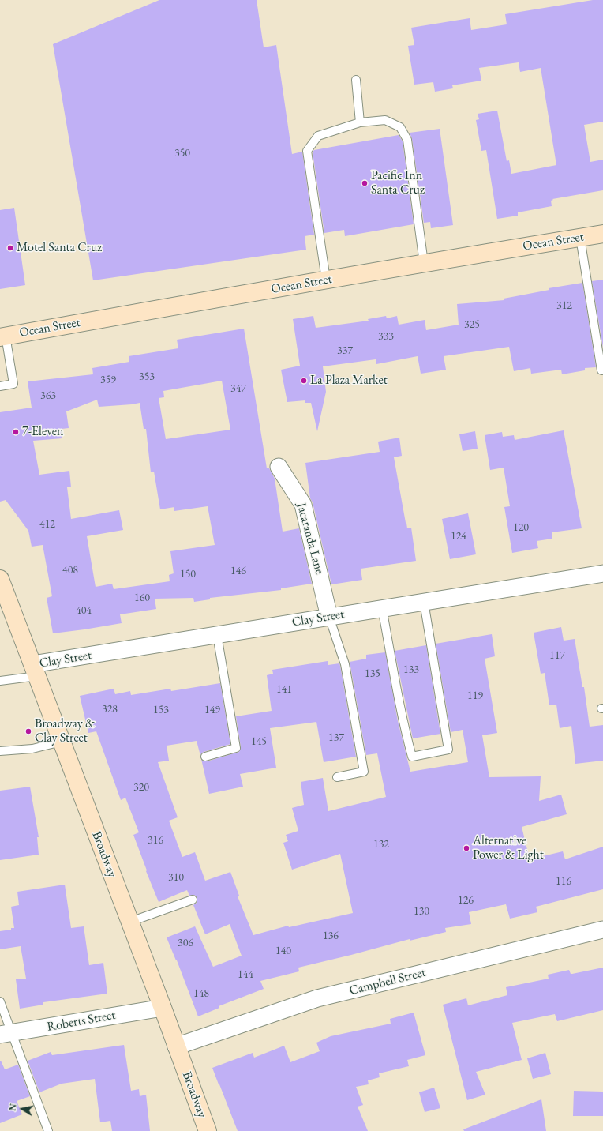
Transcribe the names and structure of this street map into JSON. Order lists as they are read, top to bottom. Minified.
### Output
{"streets":{"main road":["Ocean Street","Broadway"],"street":["Jacaranda Lane","Clay Street","Campbell Street","Roberts Street"]},"crossings":[["Jacaranda Lane","Clay Street"],["Clay Street","Broadway"],["Broadway","Campbell Street"],["Broadway","Roberts Street"]],"places":["Pacific Inn Santa Cruz","Motel Santa Cruz","La Plaza Market","7-Eleven","Broadway & Clay Street","Alternative Power & Light"],"house_numbers":["350","312","325","333","337","353","359","347","363","412","120","124","408","146","150","160","404","117","133","135","141","119","328","153","149","137","145","320","316","132","310","116","126","130","136","306","140","144","148"],"north":"left"}
